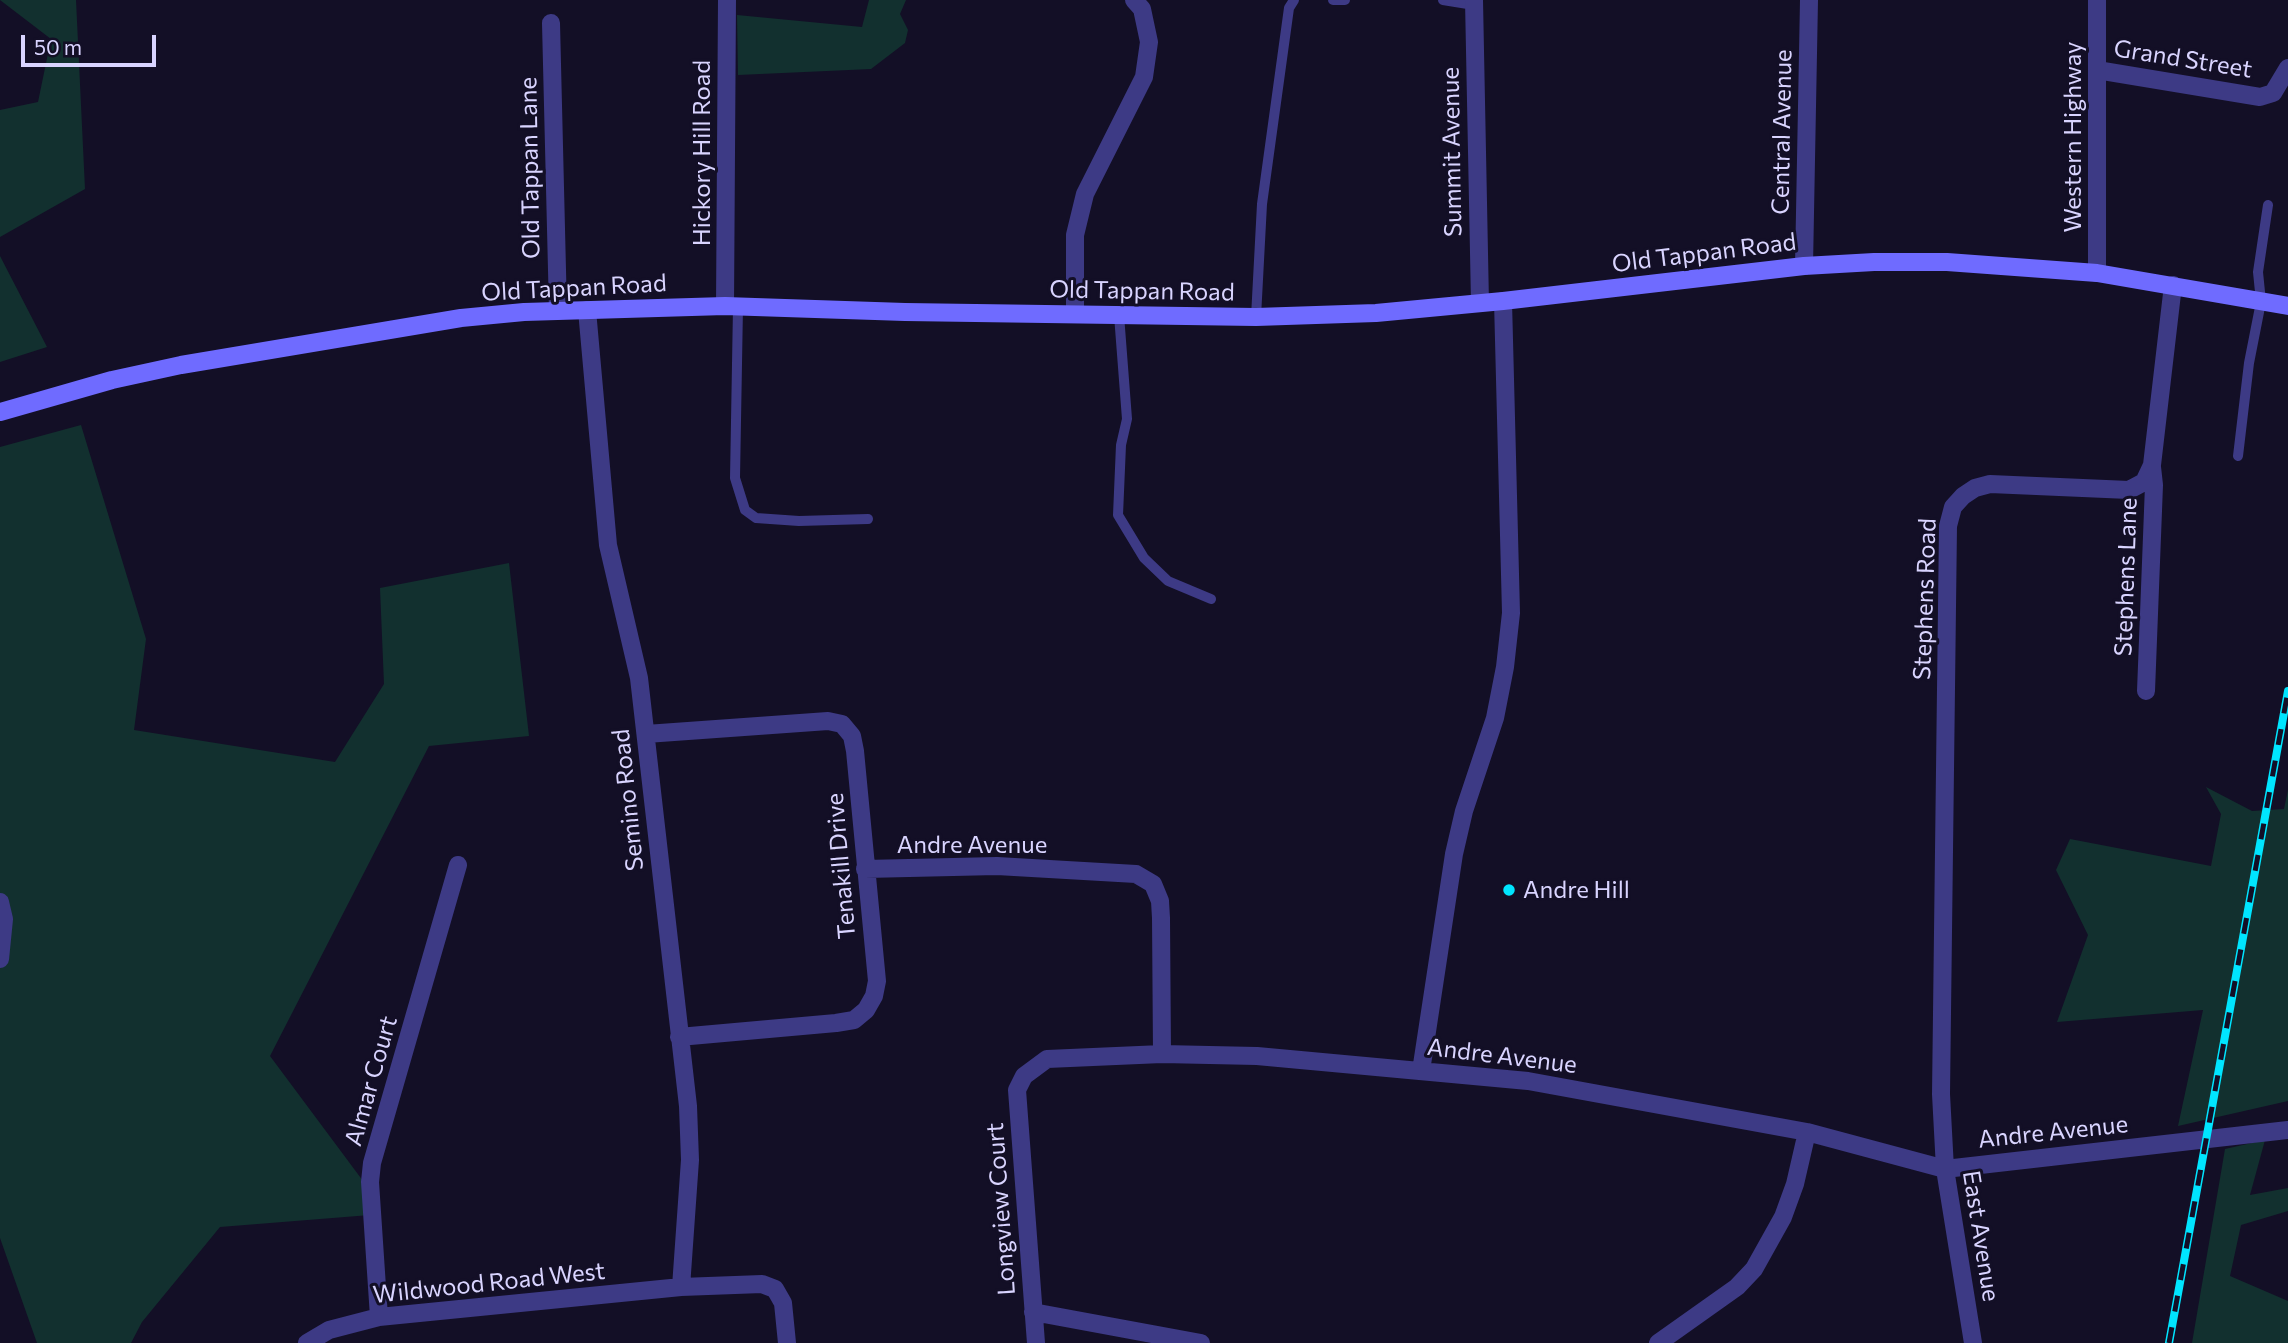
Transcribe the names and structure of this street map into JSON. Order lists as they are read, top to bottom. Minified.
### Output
{"streets":{"main road":["Old Tappan Road"],"street":["Grand Street","Central Avenue","Western Highway","Summit Avenue","Hickory Hill Road","Old Tappan Lane","Stephens Lane","Stephens Road","Semino Road","Andre Avenue","Tenakill Drive","Almar Court","Longview Court","East Avenue","Wildwood Road West"]},"crossings":[["Grand Street","Western Highway"],["Central Avenue","Old Tappan Road"],["Western Highway","Old Tappan Road"],["Summit Avenue","Old Tappan Road"],["Hickory Hill Road","Old Tappan Road"],["Old Tappan Lane","Old Tappan Road"],["Old Tappan Road","Semino Road"],["Stephens Lane","Stephens Road"],["Stephens Road","East Avenue"],["Semino Road","Tenakill Drive"],["Semino Road","Wildwood Road West"],["Andre Avenue","Tenakill Drive"],["Andre Avenue","Longview Court"],["Andre Avenue","East Avenue"],["Almar Court","Wildwood Road West"]],"places":["Andre Hill"],"scale_bar":"50 m"}
